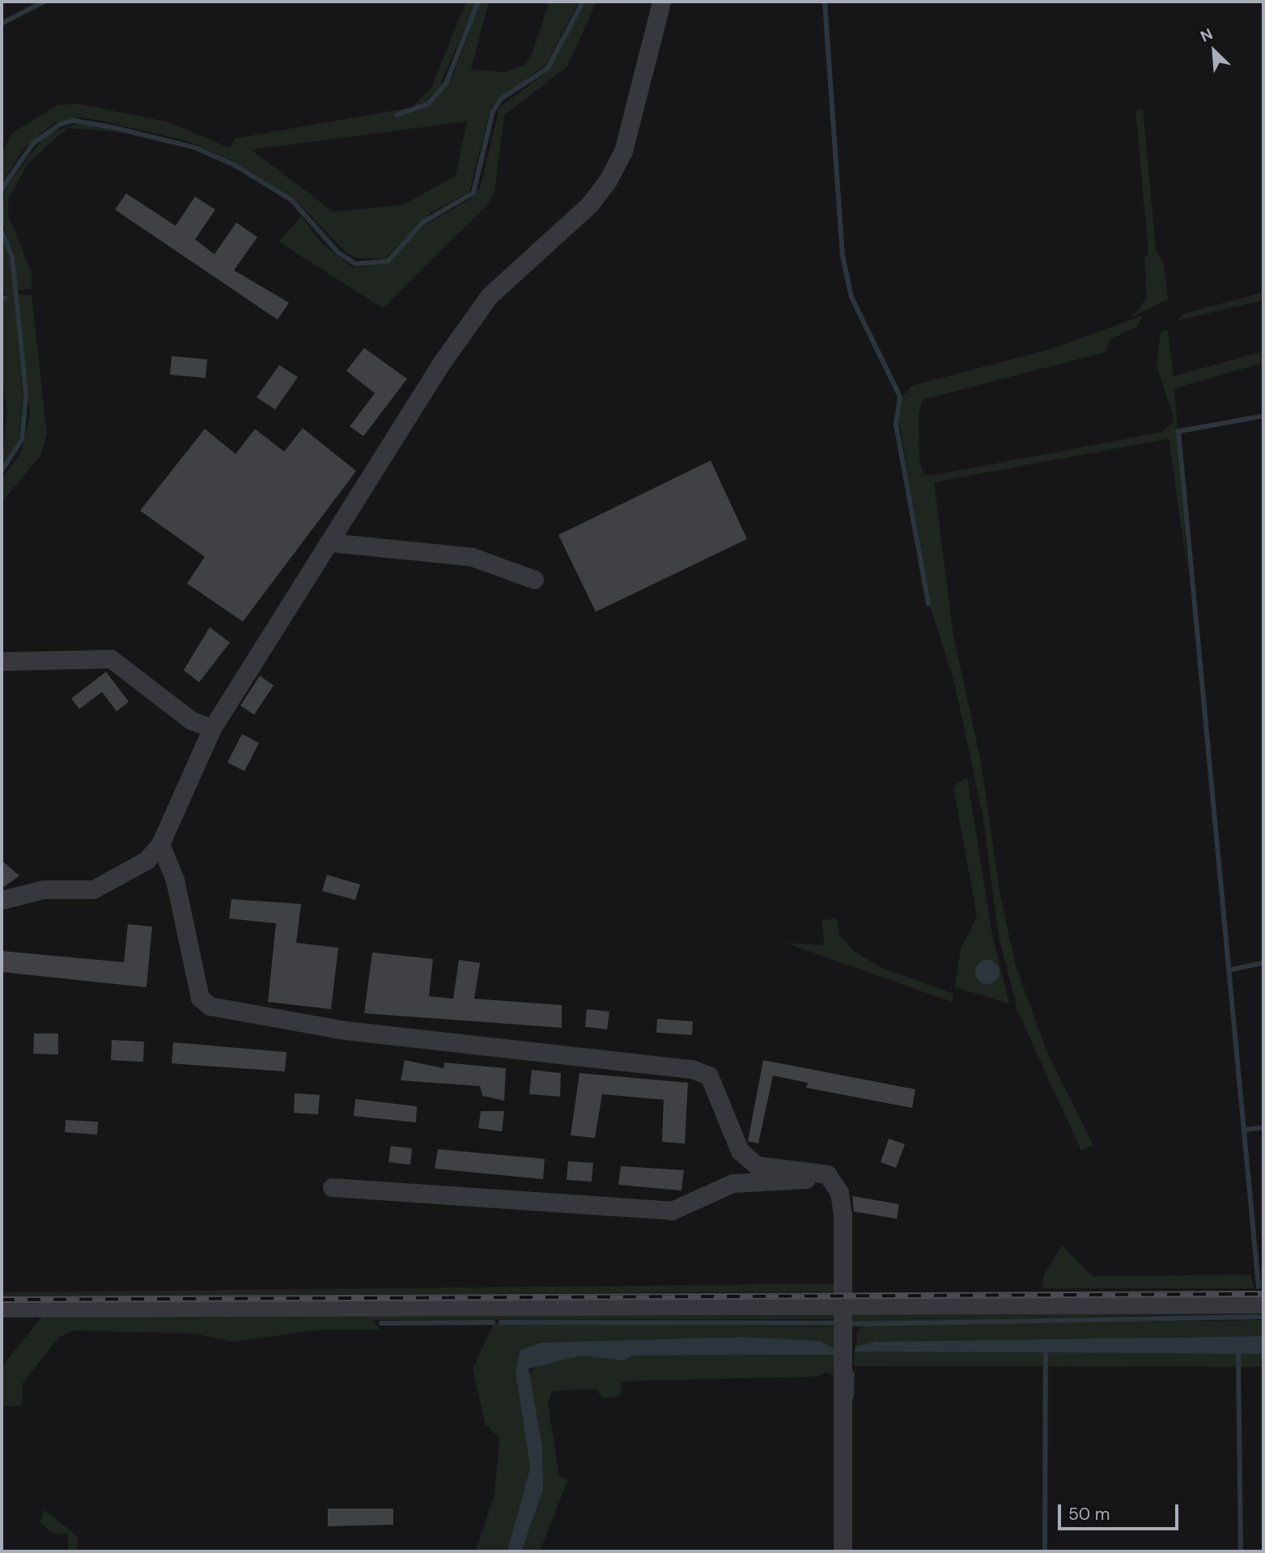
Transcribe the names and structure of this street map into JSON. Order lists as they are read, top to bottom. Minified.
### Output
{"scale_bar":"50 m","north":"top left"}
